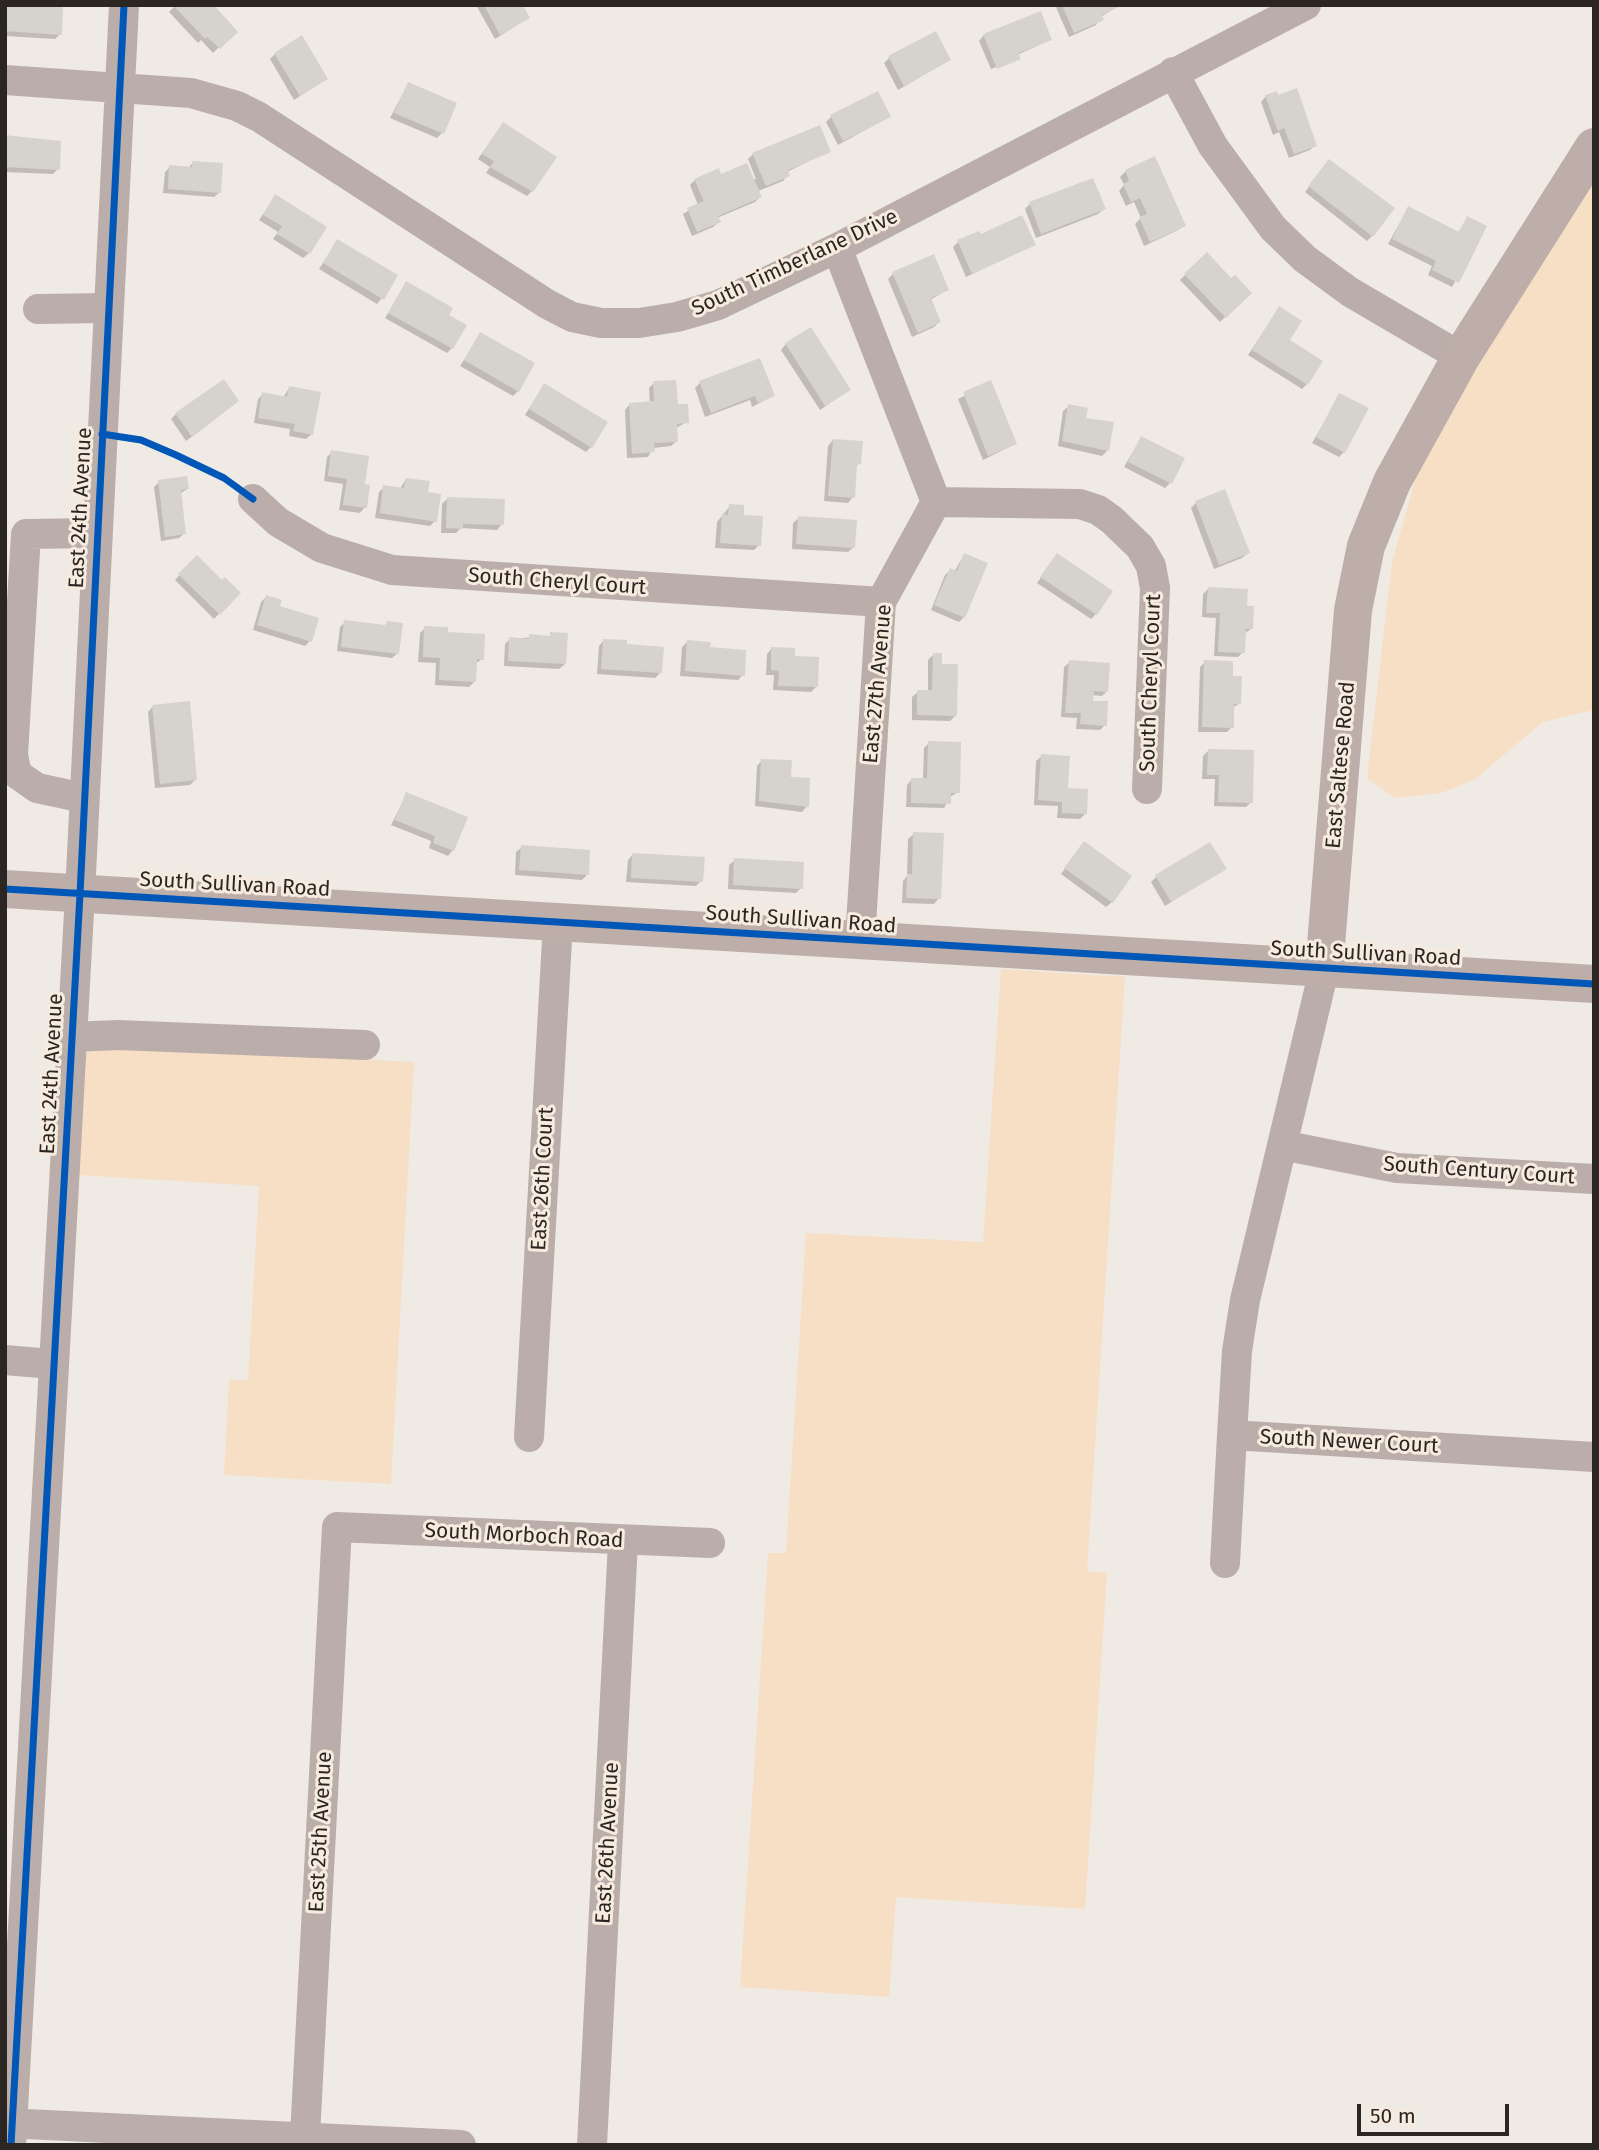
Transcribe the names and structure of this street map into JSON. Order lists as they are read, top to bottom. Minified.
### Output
{"streets":{"main road":["East Saltese Road","South Sullivan Road"],"street":["South Timberlane Drive","East 24th Avenue","South Cheryl Court","East 27th Avenue","South Century Court","East 26th Court","South Newer Court","South Morboch Road","East 25th Avenue","East 26th Avenue"]},"crossings":[["South Timberlane Drive","East 24th Avenue"],["East 24th Avenue","South Sullivan Road"],["South Cheryl Court","East 27th Avenue"],["East 27th Avenue","South Sullivan Road"],["East Saltese Road","South Sullivan Road"],["East Saltese Road","South Century Court"],["East Saltese Road","South Newer Court"],["South Sullivan Road","East 26th Court"],["South Morboch Road","East 25th Avenue"],["South Morboch Road","East 26th Avenue"]],"scale_bar":"50 m"}
